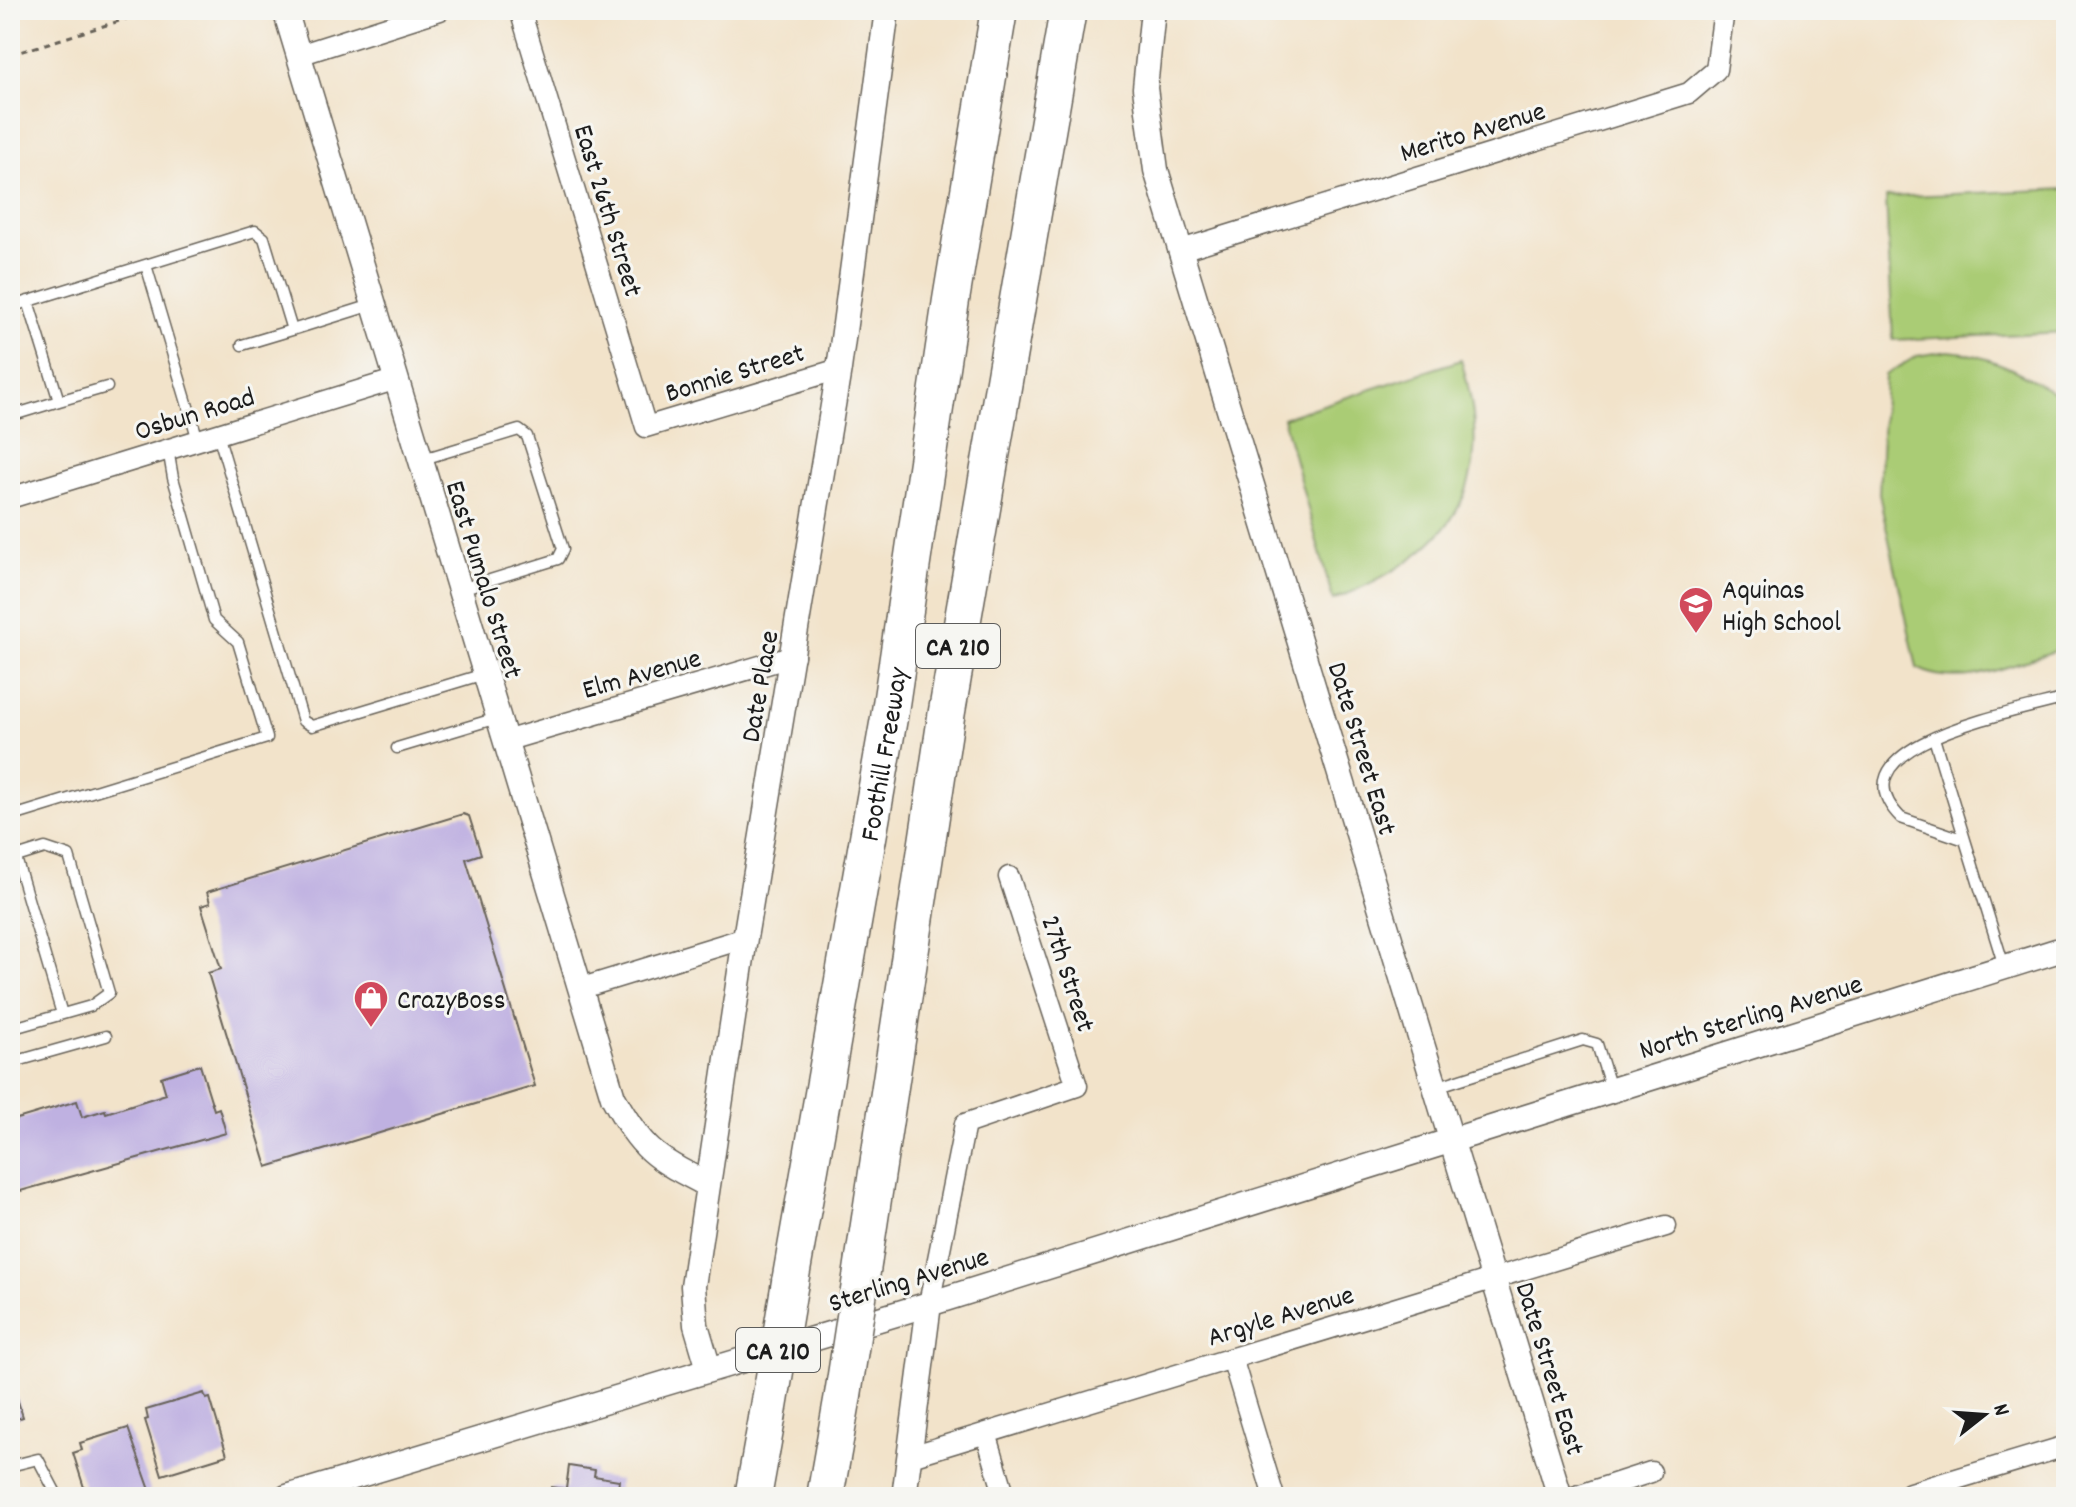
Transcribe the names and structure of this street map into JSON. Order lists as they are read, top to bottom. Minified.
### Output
{"streets":{"highway":["CA 210","Foothill Freeway"],"street":["Merito Avenue","East 26th Street","Bonnie Street","Osbun Road","East Pumalo Street","Elm Avenue","Date Place","Date Street East","27th Street","North Sterling Avenue","Sterling Avenue","Argyle Avenue"]},"crossings":[["Merito Avenue","Date Street East"],["East 26th Street","Bonnie Street"],["Bonnie Street","Date Place"],["Osbun Road","East Pumalo Street"],["East Pumalo Street","Elm Avenue"],["East Pumalo Street","Date Place"],["Elm Avenue","Date Place"],["Date Place","Sterling Avenue"],["Date Street East","North Sterling Avenue"],["Date Street East","Sterling Avenue"],["Date Street East","Argyle Avenue"],["27th Street","Sterling Avenue"],["North Sterling Avenue","Sterling Avenue"]],"places":{"school or university":["Aquinas High School"],"shop":["CrazyBoss"]},"north":"right"}
